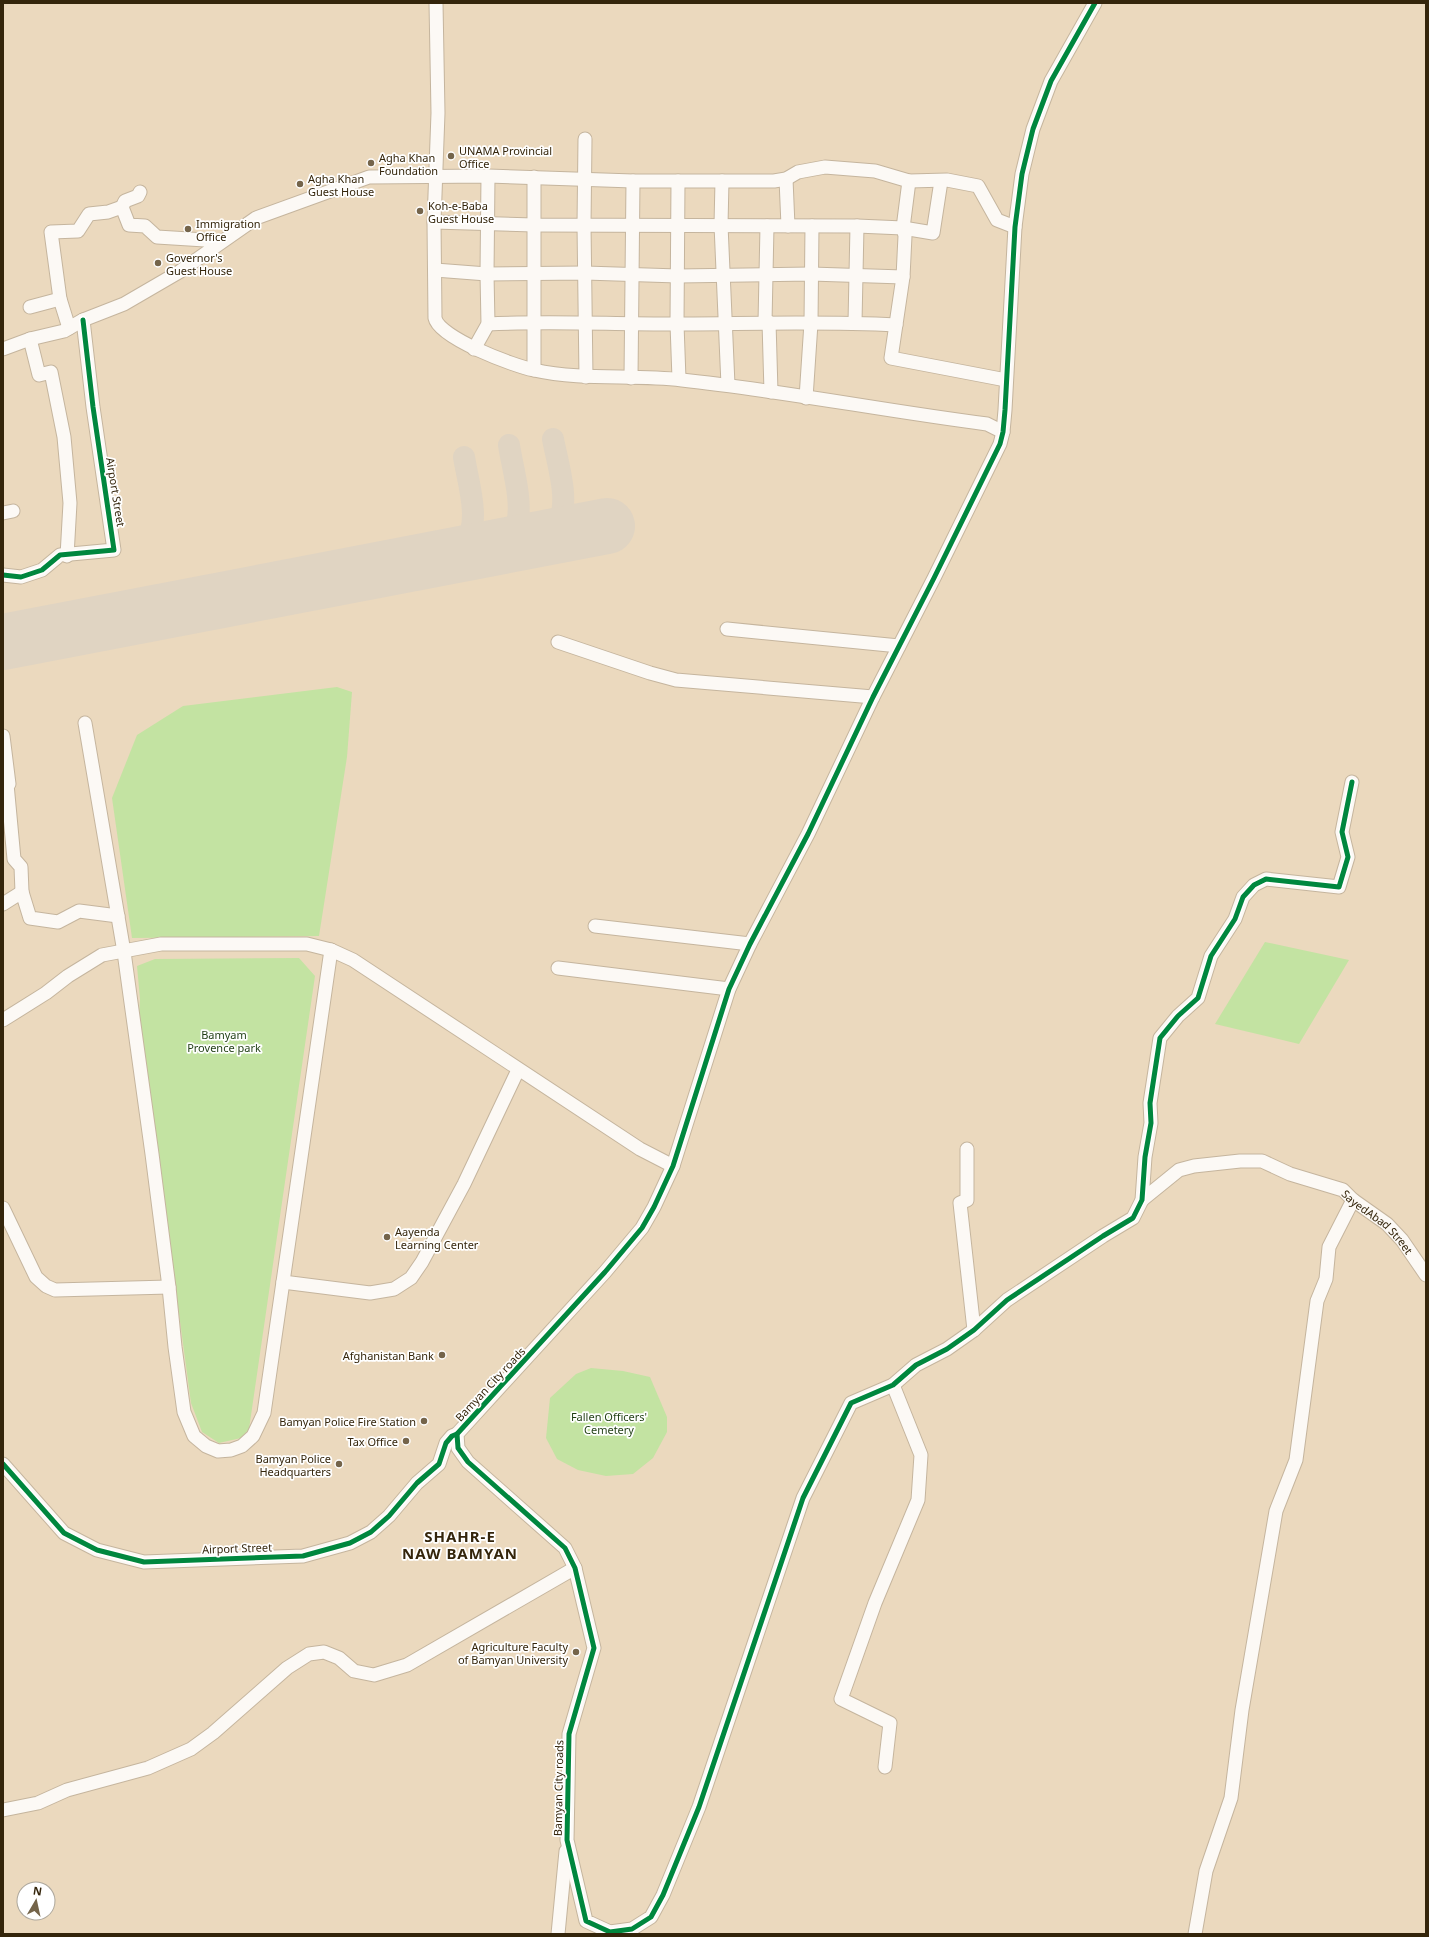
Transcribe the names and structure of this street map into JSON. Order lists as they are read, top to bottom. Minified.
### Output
{"streets":{"street":["Airport Street","SayedAbad Street","Bamyan City roads"]},"crossings":[["Airport Street","Bamyan City roads"]],"districts":["SHAHR-E NAW BAMYAN"],"parks":["Bamyam Provence park","Fallen Officers' Cemetery"],"places":["UNAMA Provincial Office","Agha Khan Foundation","Agha Khan Guest House","Koh-e-Baba Guest House","Immigration Office","Governor's Guest House","Aayenda Learning Center","Afghanistan Bank","Bamyan Police Fire Station","Tax Office","Bamyan Police Headquarters","Agriculture Faculty of Bamyan University"],"north":"top"}
